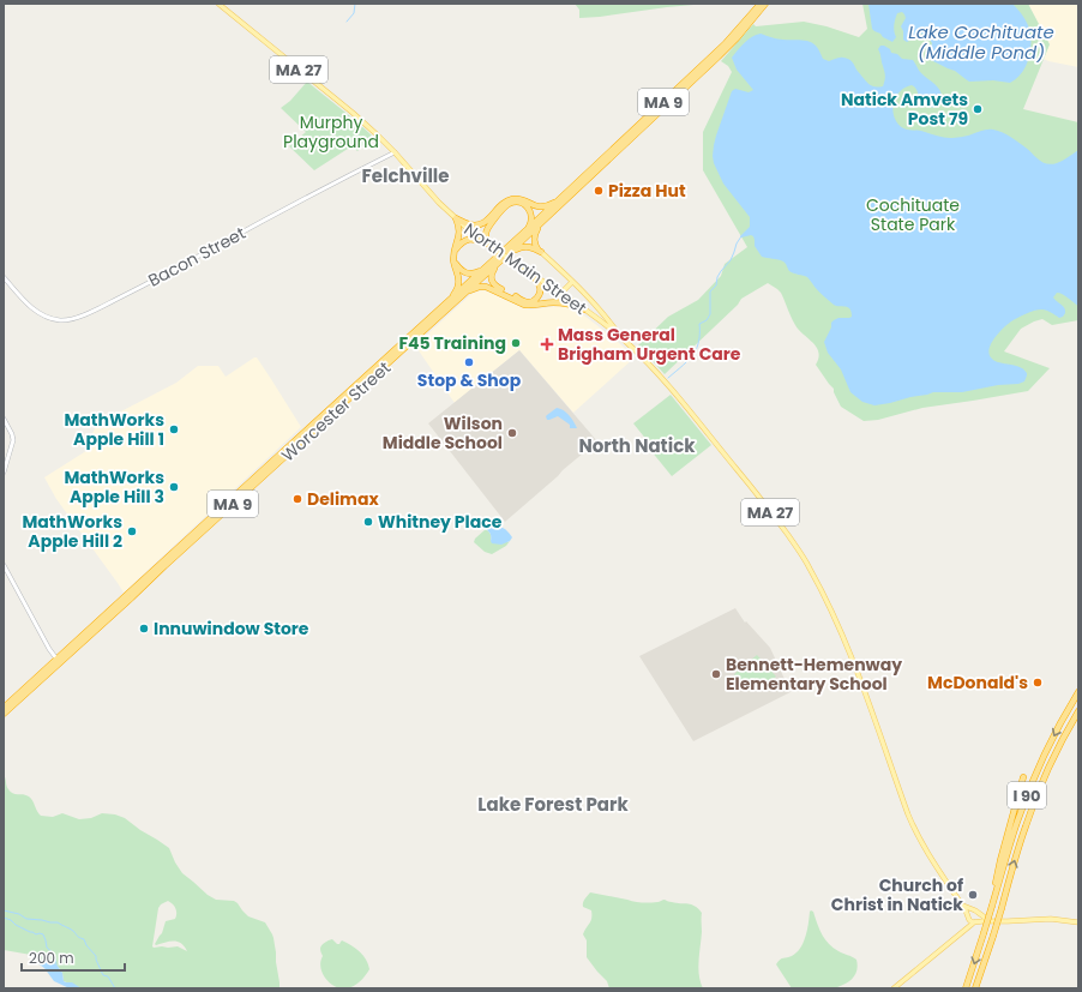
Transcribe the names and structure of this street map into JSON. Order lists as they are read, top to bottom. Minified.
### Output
{"streets":{"highway":["MA 9","Worcester Street","I 90"],"main road":["MA 27","North Main Street"],"street":["Bacon Street"]},"crossings":[["Bacon Street","North Main Street"]],"districts":["Felchville","North Natick","Lake Forest Park"],"water":["Lake Cochituate (Middle Pond)"],"parks":["Murphy Playground","Cochituate State Park"],"places":{"other":["Natick Amvets Post 79","Pizza Hut","F45 Training","Stop & Shop","MathWorks Apple Hill 1","Wilson Middle School","MathWorks Apple Hill 3","Delimax","Whitney Place","MathWorks Apple Hill 2","Innuwindow Store","Bennett-Hemenway Elementary School","McDonald's","Church of Christ in Natick"],"health":["Mass General Brigham Urgent Care"]},"scale_bar":"200 m"}
